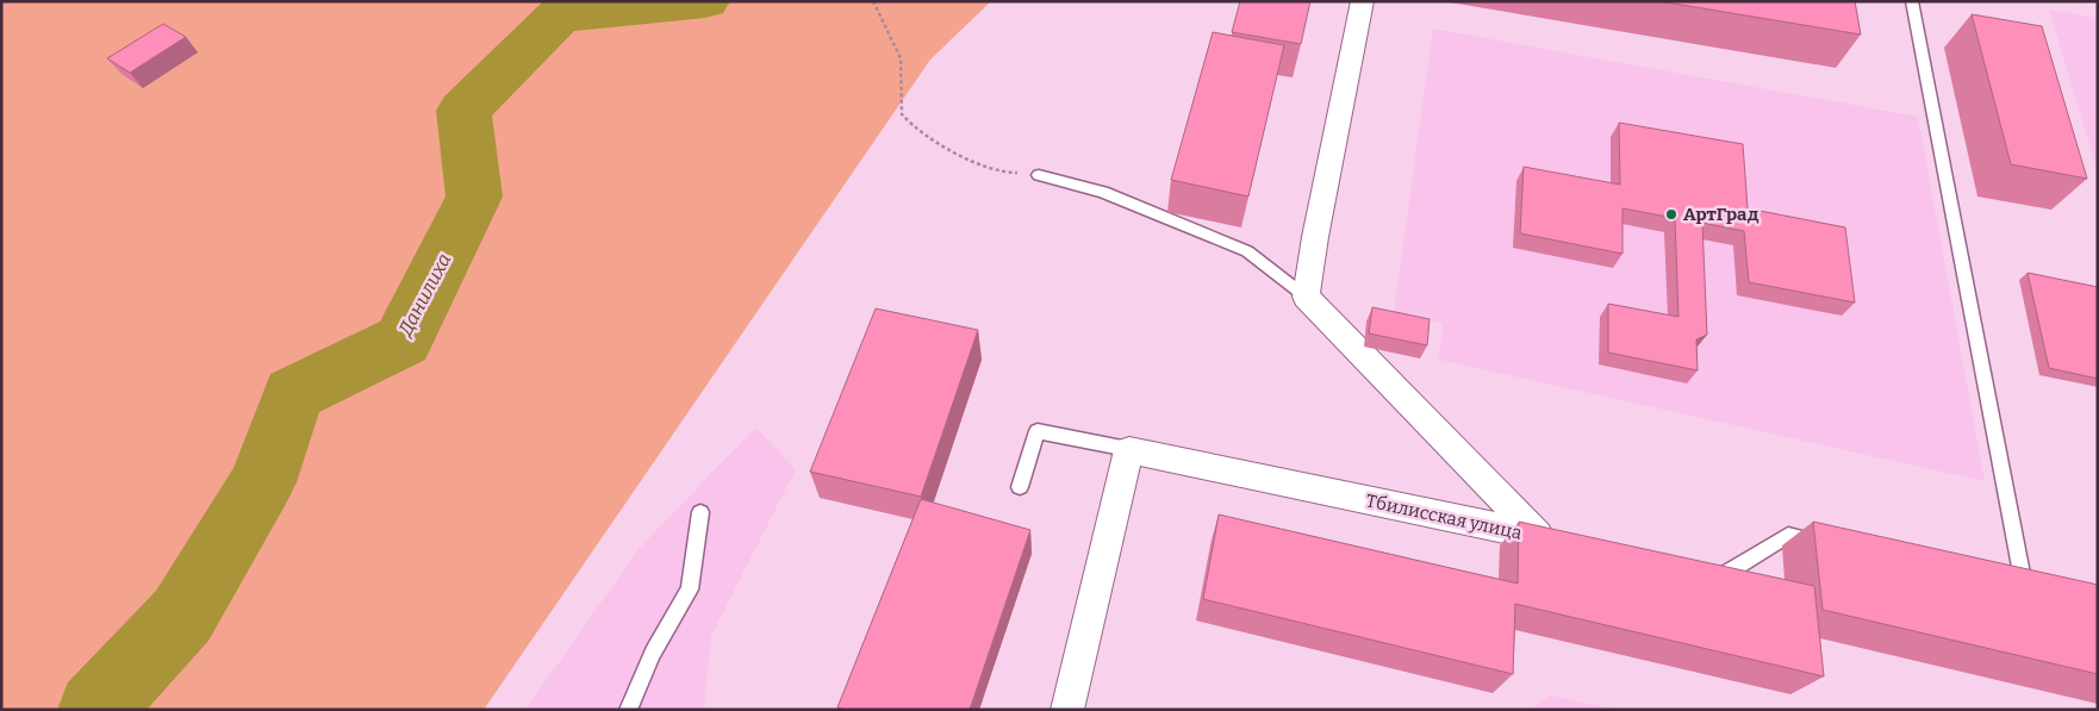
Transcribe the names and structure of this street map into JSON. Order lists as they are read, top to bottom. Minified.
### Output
{"streets":{"street":["Тбилисская улица"]},"water":["Данилиха"],"places":["АртГрад"]}
